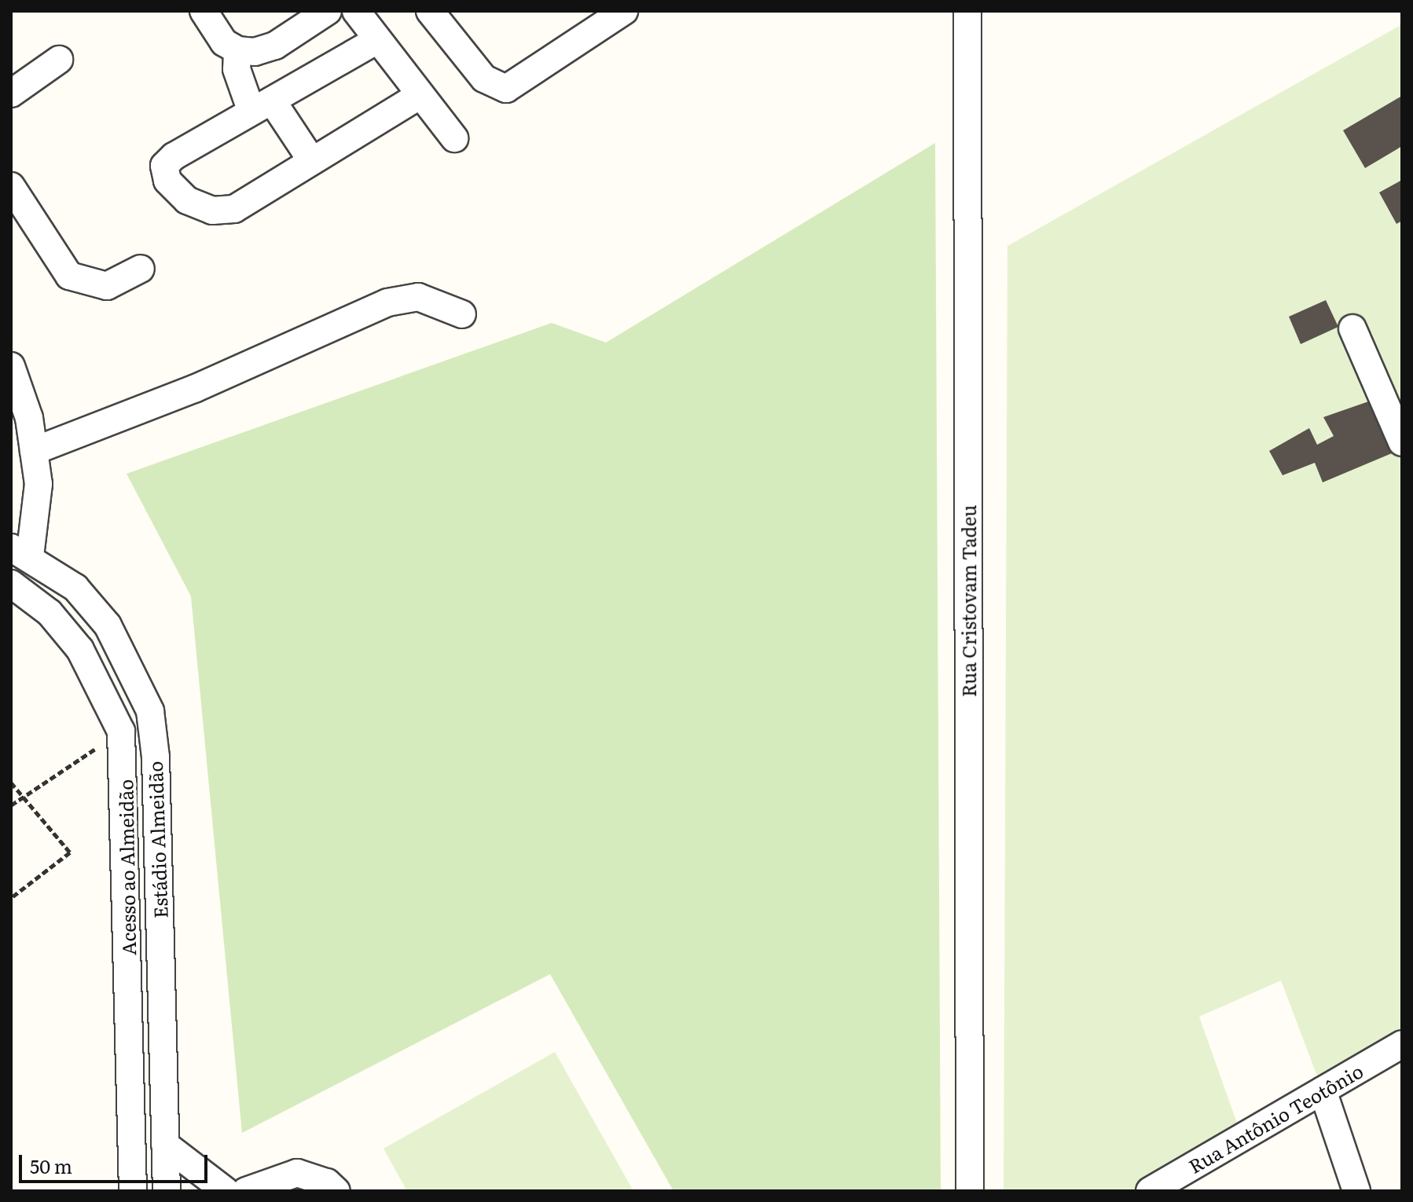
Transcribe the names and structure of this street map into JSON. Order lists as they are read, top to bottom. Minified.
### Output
{"streets":{"street":["Rua Cristovam Tadeu","Estádio Almeidão","Acesso ao Almeidão","Rua Antônio Teotônio"]},"scale_bar":"50 m"}
